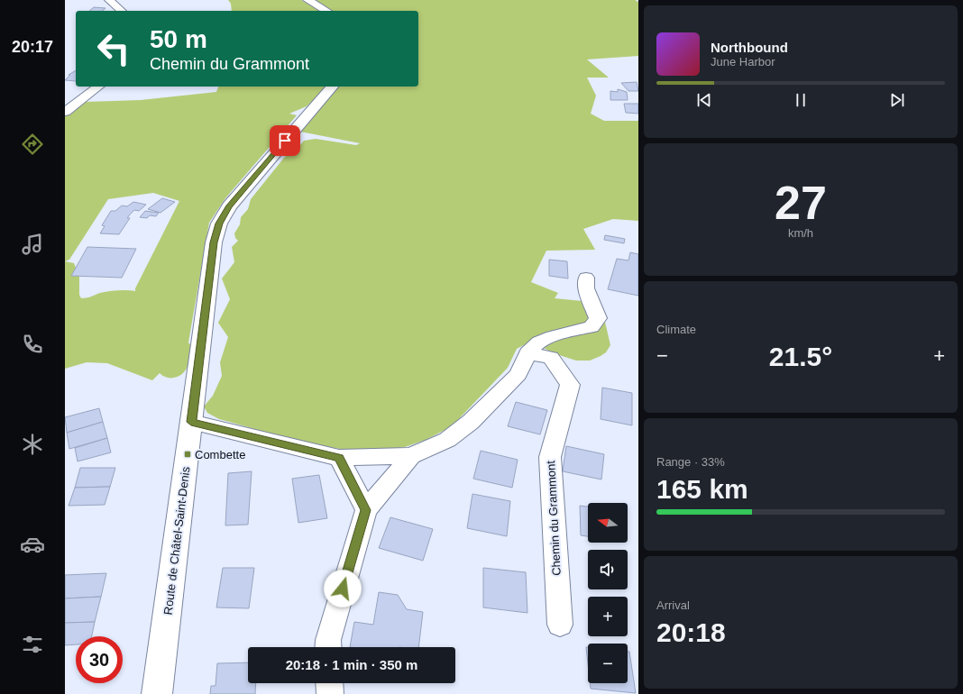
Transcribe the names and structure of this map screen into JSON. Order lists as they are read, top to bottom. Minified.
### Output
{"streets":{"main road":["Route de Châtel-Saint-Denis"],"street":["Chemin du Grammont"]},"places":{"transit":["Combette"]},"north":"left","page":{"tabs":"20:17","turn":["50 m","Chemin du Grammont"],"song":["Northbound","June Harbor"],"tile":[["27","km/h"],"Climate",["Range · 33%","165 km"],["Arrival","20:18"]],"heat":["−","21.5°","+"],"map_buttons":["+","−"],"limit":"30","trip":"20:18 · 1 min · 350 m"}}
